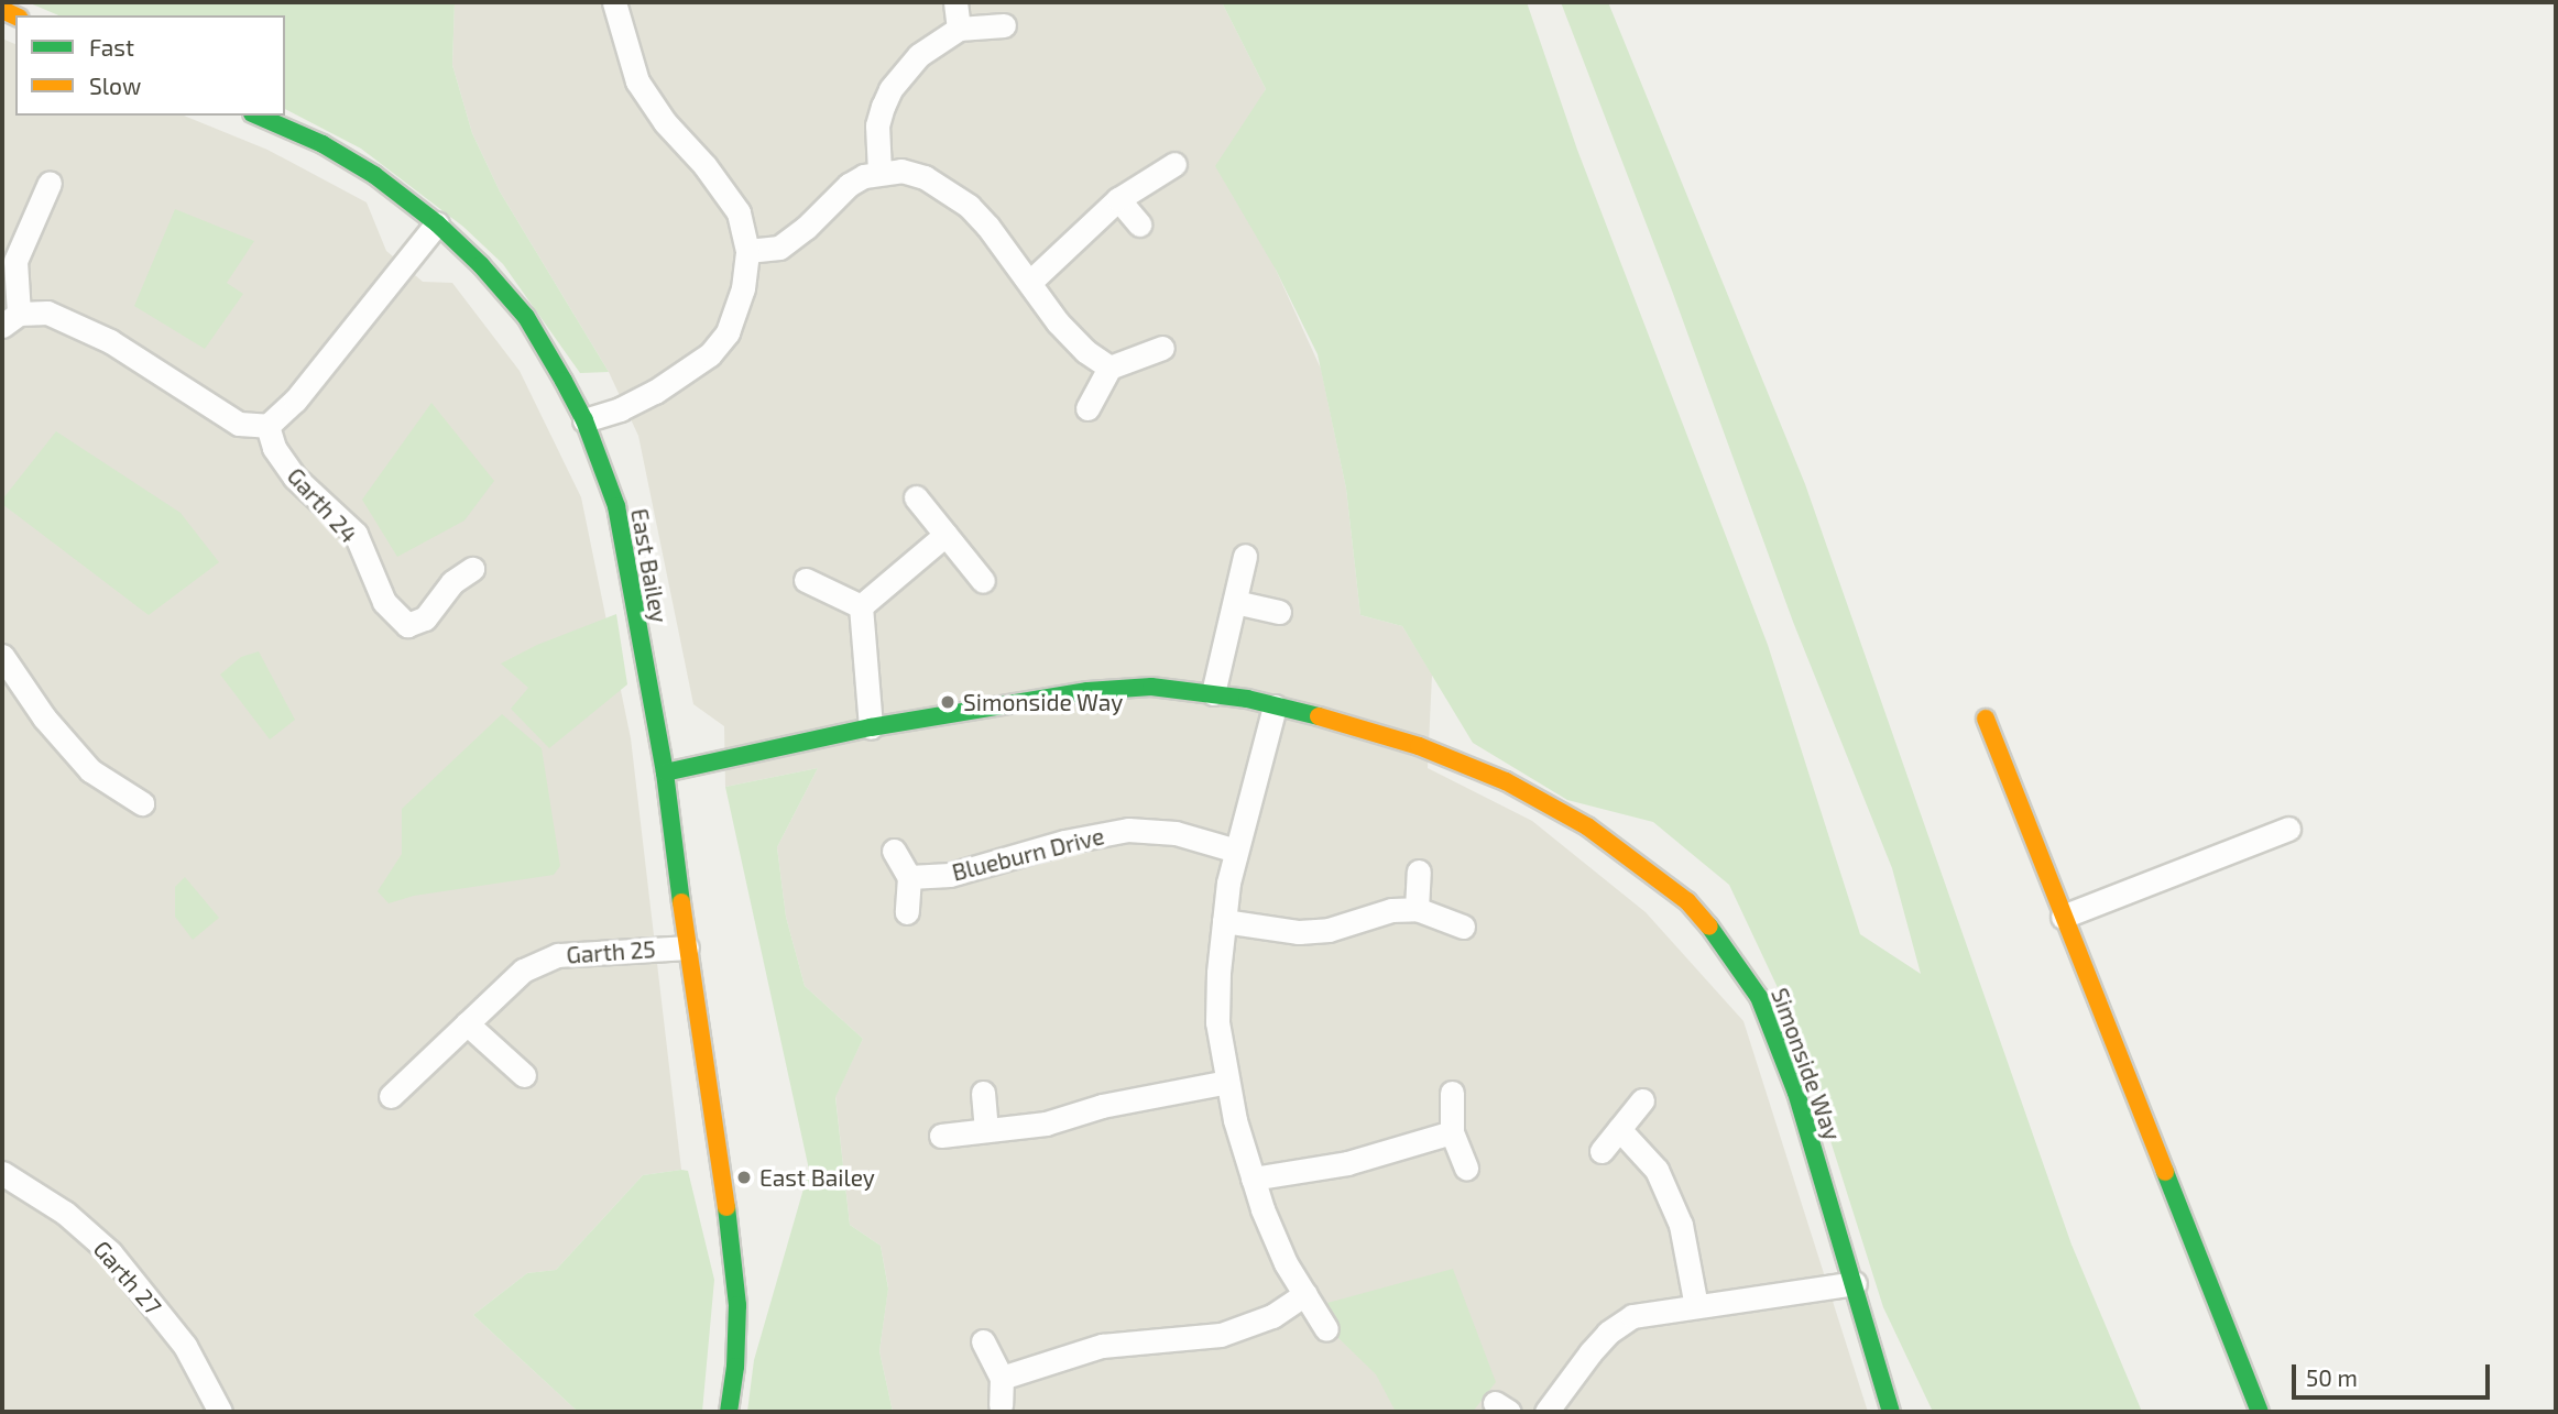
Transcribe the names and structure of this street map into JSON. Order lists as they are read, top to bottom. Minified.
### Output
{"streets":{"street":["Garth 24","East Bailey","Blueburn Drive","Garth 25","Simonside Way","Garth 27"]},"crossings":[["East Bailey","Garth 25"],["East Bailey","Simonside Way"]],"places":["Simonside Way","East Bailey"],"legend":["Fast","Slow"],"scale_bar":"50 m"}
